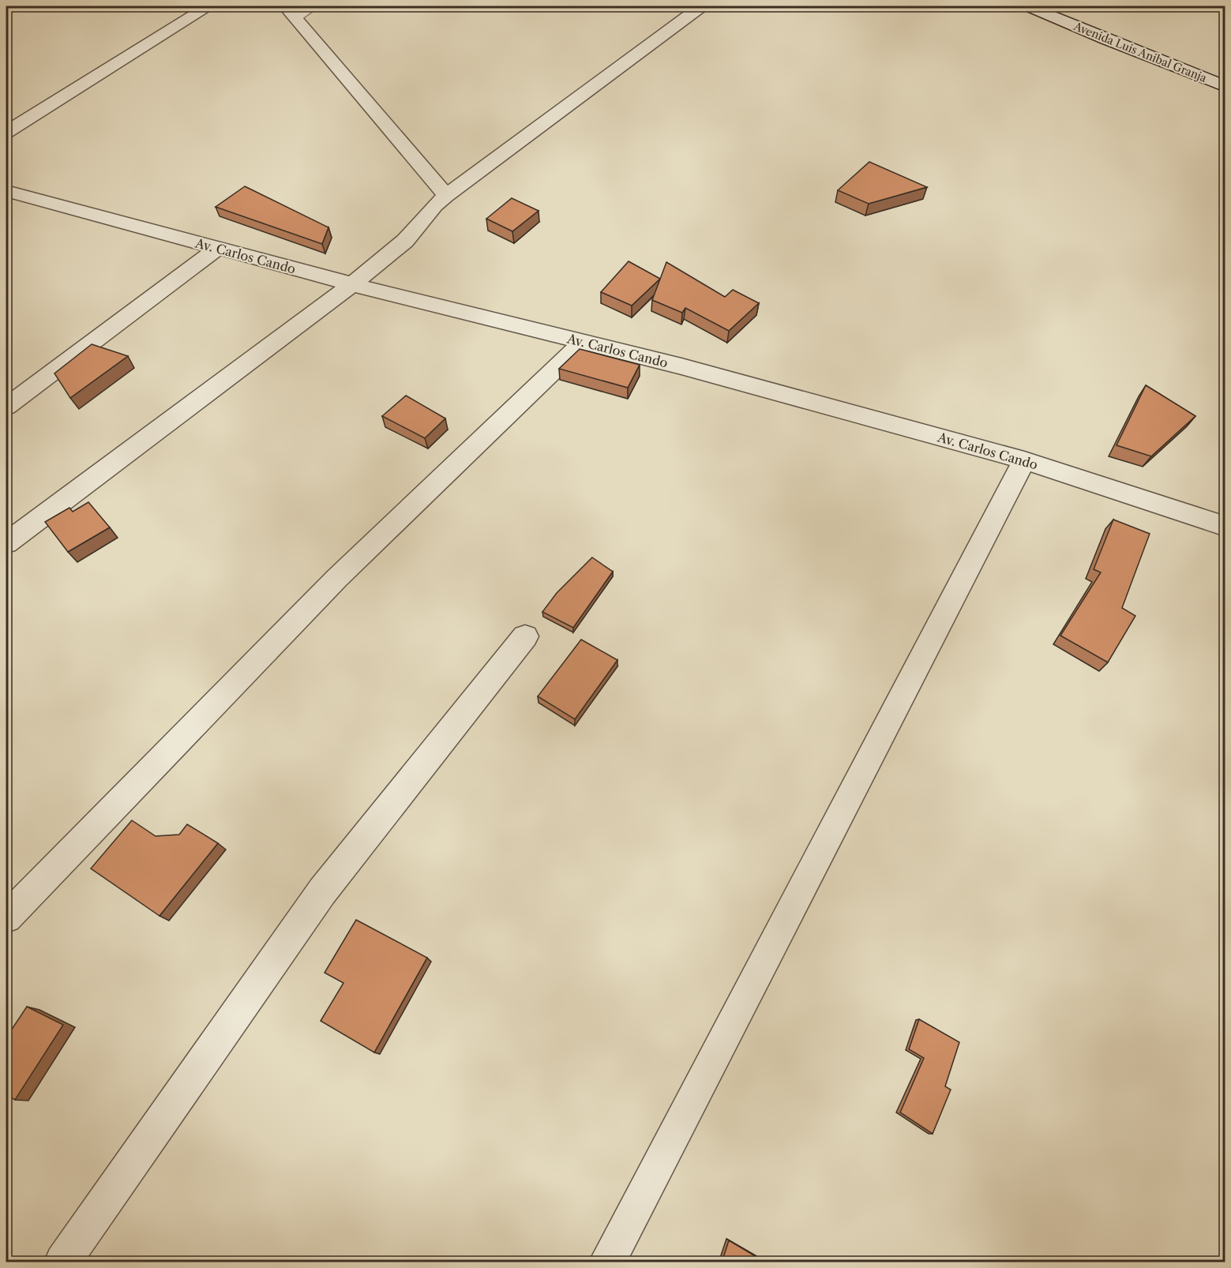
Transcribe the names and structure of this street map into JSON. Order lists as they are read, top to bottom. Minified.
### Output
{"streets":{"street":["Avenida Luis Anibal Granja","Av. Carlos Cando"]}}
